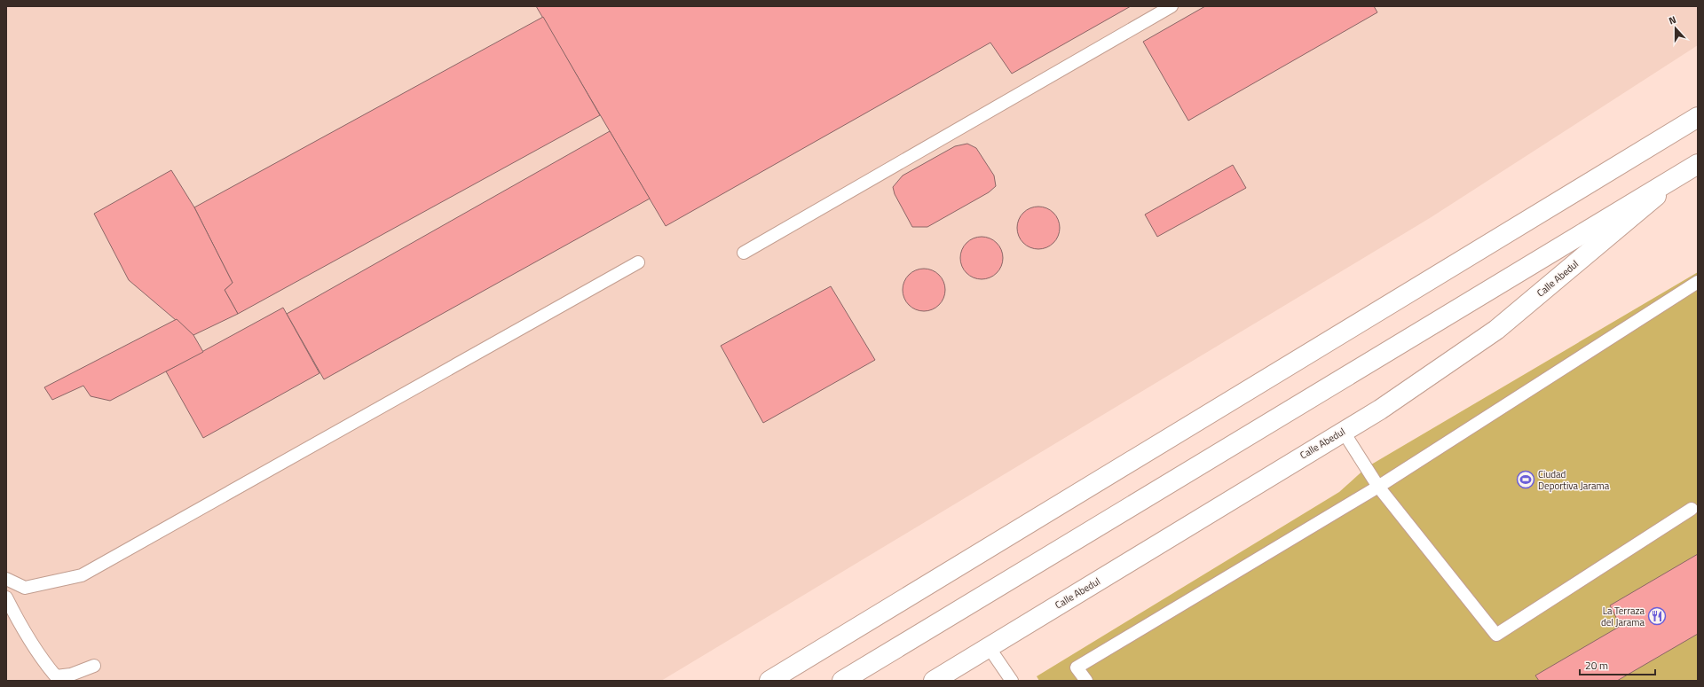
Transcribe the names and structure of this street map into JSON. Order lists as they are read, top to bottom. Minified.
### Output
{"streets":{"main road":["Calle Abedul"]},"places":{"sports":["Ciudad Deportiva Jarama"],"restaurant":["La Terraza del Jarama"]},"scale_bar":"20 m","north":"top"}
